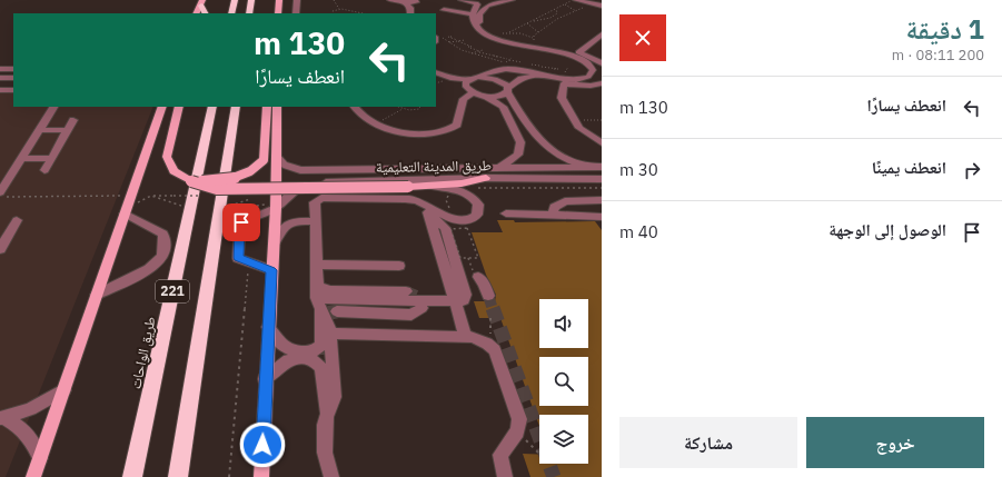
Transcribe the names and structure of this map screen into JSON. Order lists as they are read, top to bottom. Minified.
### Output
{"streets":{"highway":["221","طريق الواحات"],"street":["طريق المدينة التعليمية"]},"page":{"heading":["1 دقيقة","200 m · 08:11"],"turn":["130 m","انعطف يسارًا"],"list":[{"name":"انعطف يسارًا","value":"130 m"},{"name":"انعطف يمينًا","value":"30 m"},{"name":"الوصول إلى الوجهة","value":"40 m"}],"buttons":["خروج","مشاركة"]}}
